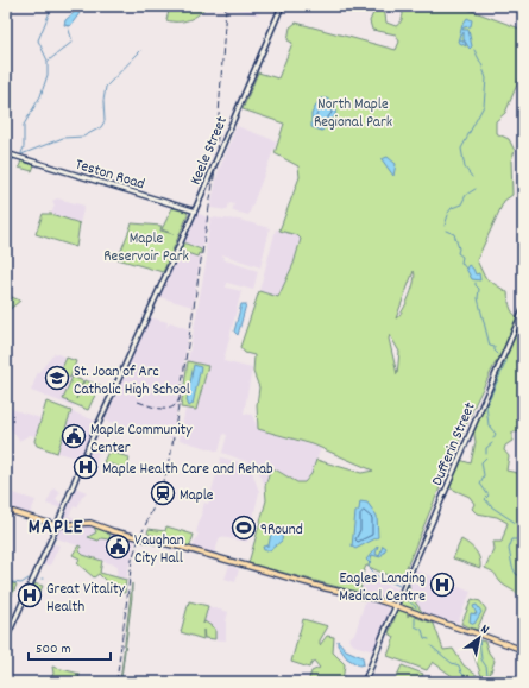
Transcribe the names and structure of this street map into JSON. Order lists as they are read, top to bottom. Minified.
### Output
{"streets":{"main road":["Keele Street","Teston Road","Dufferin Street"]},"crossings":[["Keele Street","Teston Road"]],"districts":["MAPLE"],"parks":["North Maple Regional Park","Maple Reservoir Park"],"places":{"school or university":["St. Joan of Arc Catholic High School"],"public building":["Maple Community Center","Vaughan City Hall"],"hospital":["Maple Health Care and Rehab","Eagles Landing Medical Centre","Great Vitality Health"],"station":["Maple"],"sports":["9Round"]},"scale_bar":"500 m","north":"top right"}
